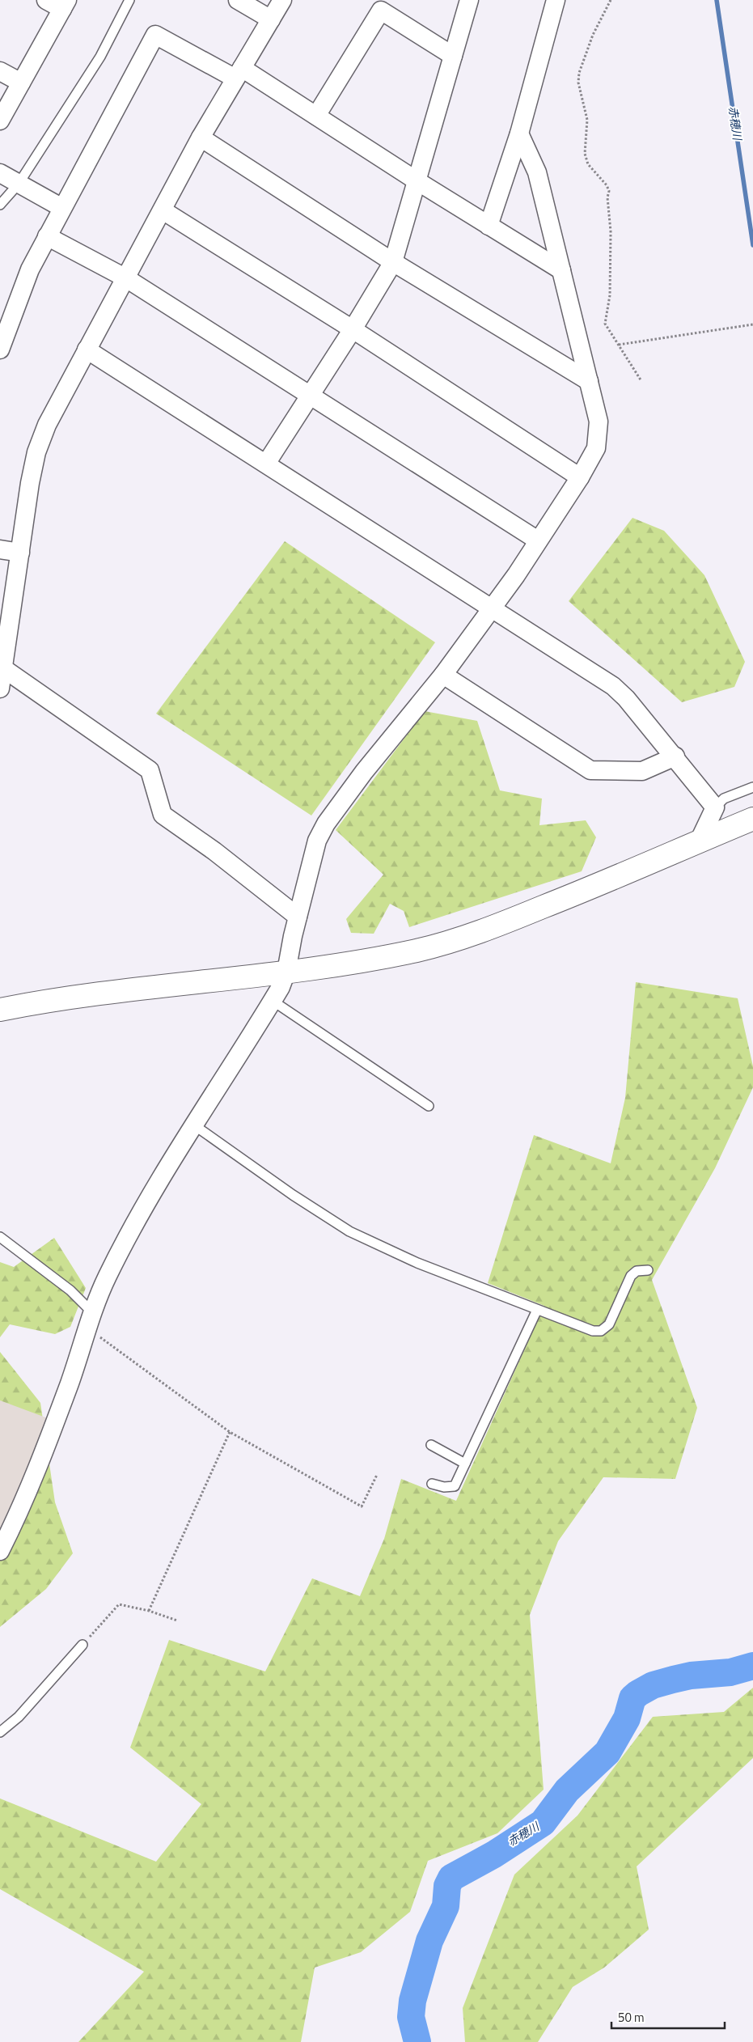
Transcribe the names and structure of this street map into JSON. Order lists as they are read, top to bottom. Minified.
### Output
{"water":["赤穂川"],"scale_bar":"50 m"}
